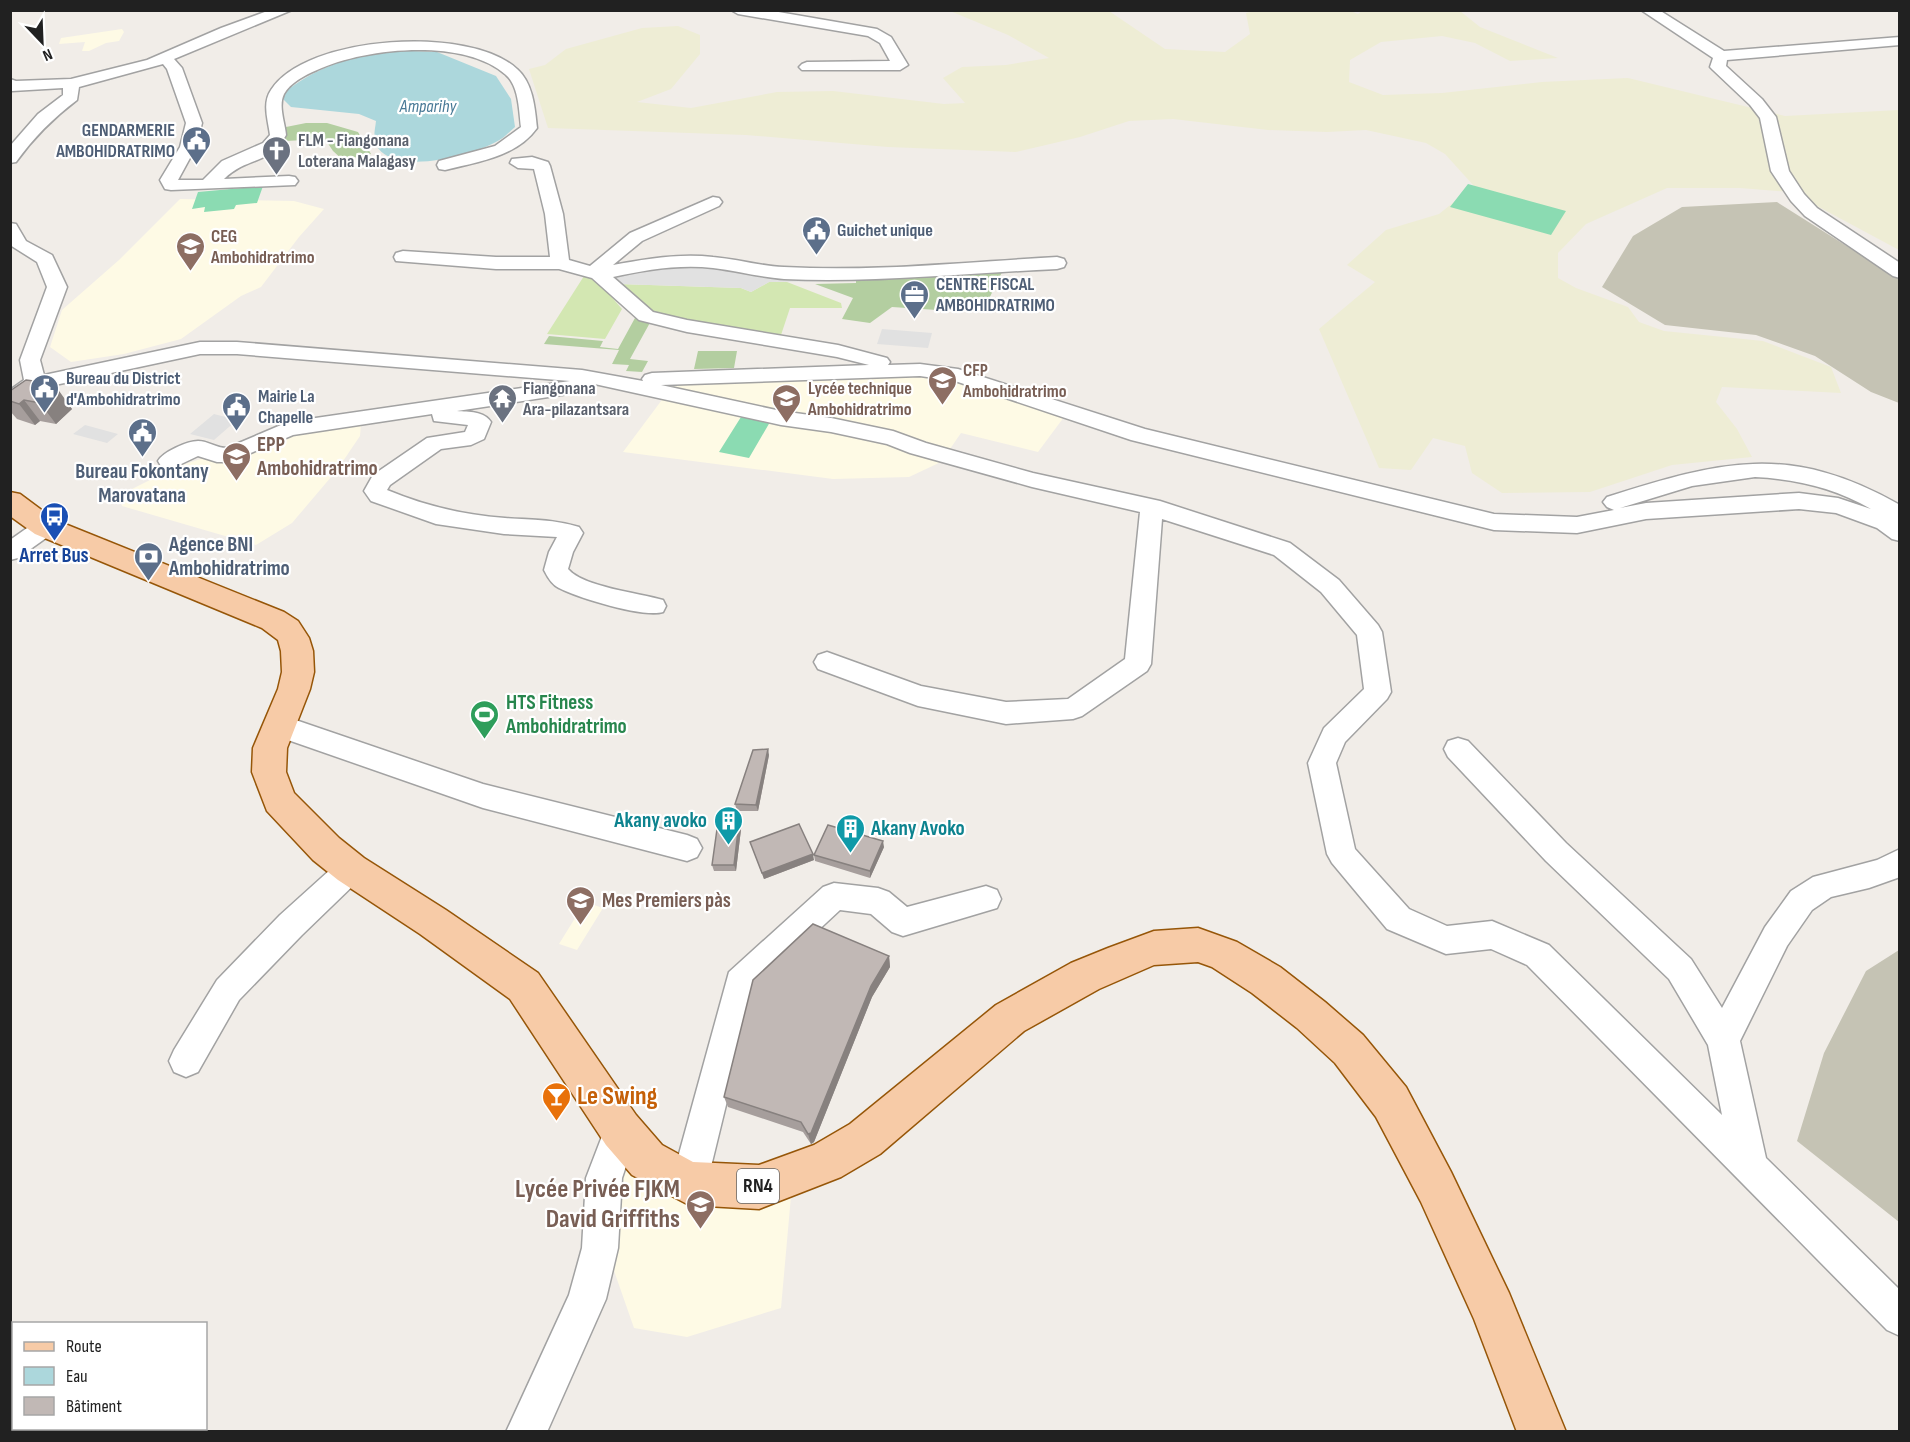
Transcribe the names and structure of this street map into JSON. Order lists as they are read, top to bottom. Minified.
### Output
{"streets":{"main road":["RN4"]},"water":["Amparihy"],"places":{"public building":["GENDARMERIE AMBOHIDRATRIMO","Guichet unique","Bureau du District d'Ambohidratrimo","Mairie La Chapelle","Bureau Fokontany Marovatana"],"church":["FLM - Fiangonana Loterana Malagasy"],"school or university":["CEG Ambohidratrimo","CFP Ambohidratrimo","Lycée technique Ambohidratrimo","EPP Ambohidratrimo","Mes Premiers pàs","Lycée Privée FJKM David Griffiths"],"office":["CENTRE FISCAL AMBOHIDRATRIMO"],"temple":["Fiangonana Ara-pilazantsara"],"bus stop":["Arret Bus"],"bank":["Agence BNI Ambohidratrimo"],"sports":["HTS Fitness Ambohidratrimo"],"building":["Akany avoko","Akany Avoko"],"bar":["Le Swing"]},"legend":["Route","Eau","Bâtiment"],"north":"bottom right"}
